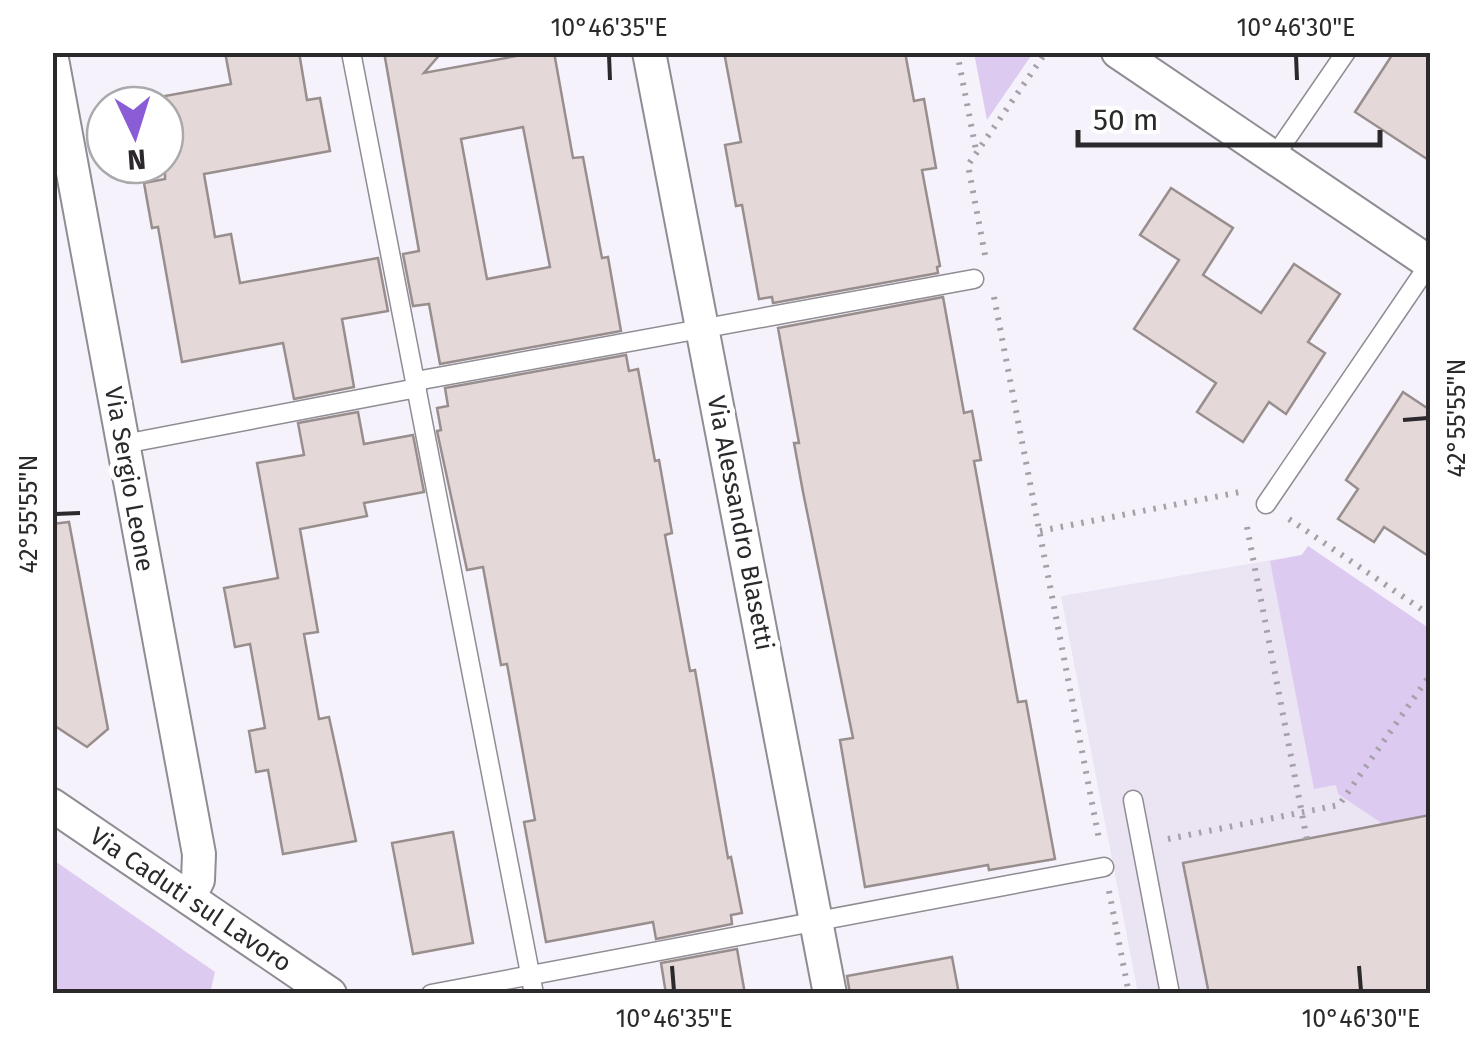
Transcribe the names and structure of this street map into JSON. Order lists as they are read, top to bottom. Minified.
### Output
{"streets":{"street":["Via Sergio Leone","Via Alessandro Blasetti","Via Caduti sul Lavoro"]},"crossings":[["Via Sergio Leone","Via Caduti sul Lavoro"]],"scale_bar":"50 m","north":"bottom","coordinates":["10°46'35\"E","10°46'30\"E","42°55'55\"N"]}
